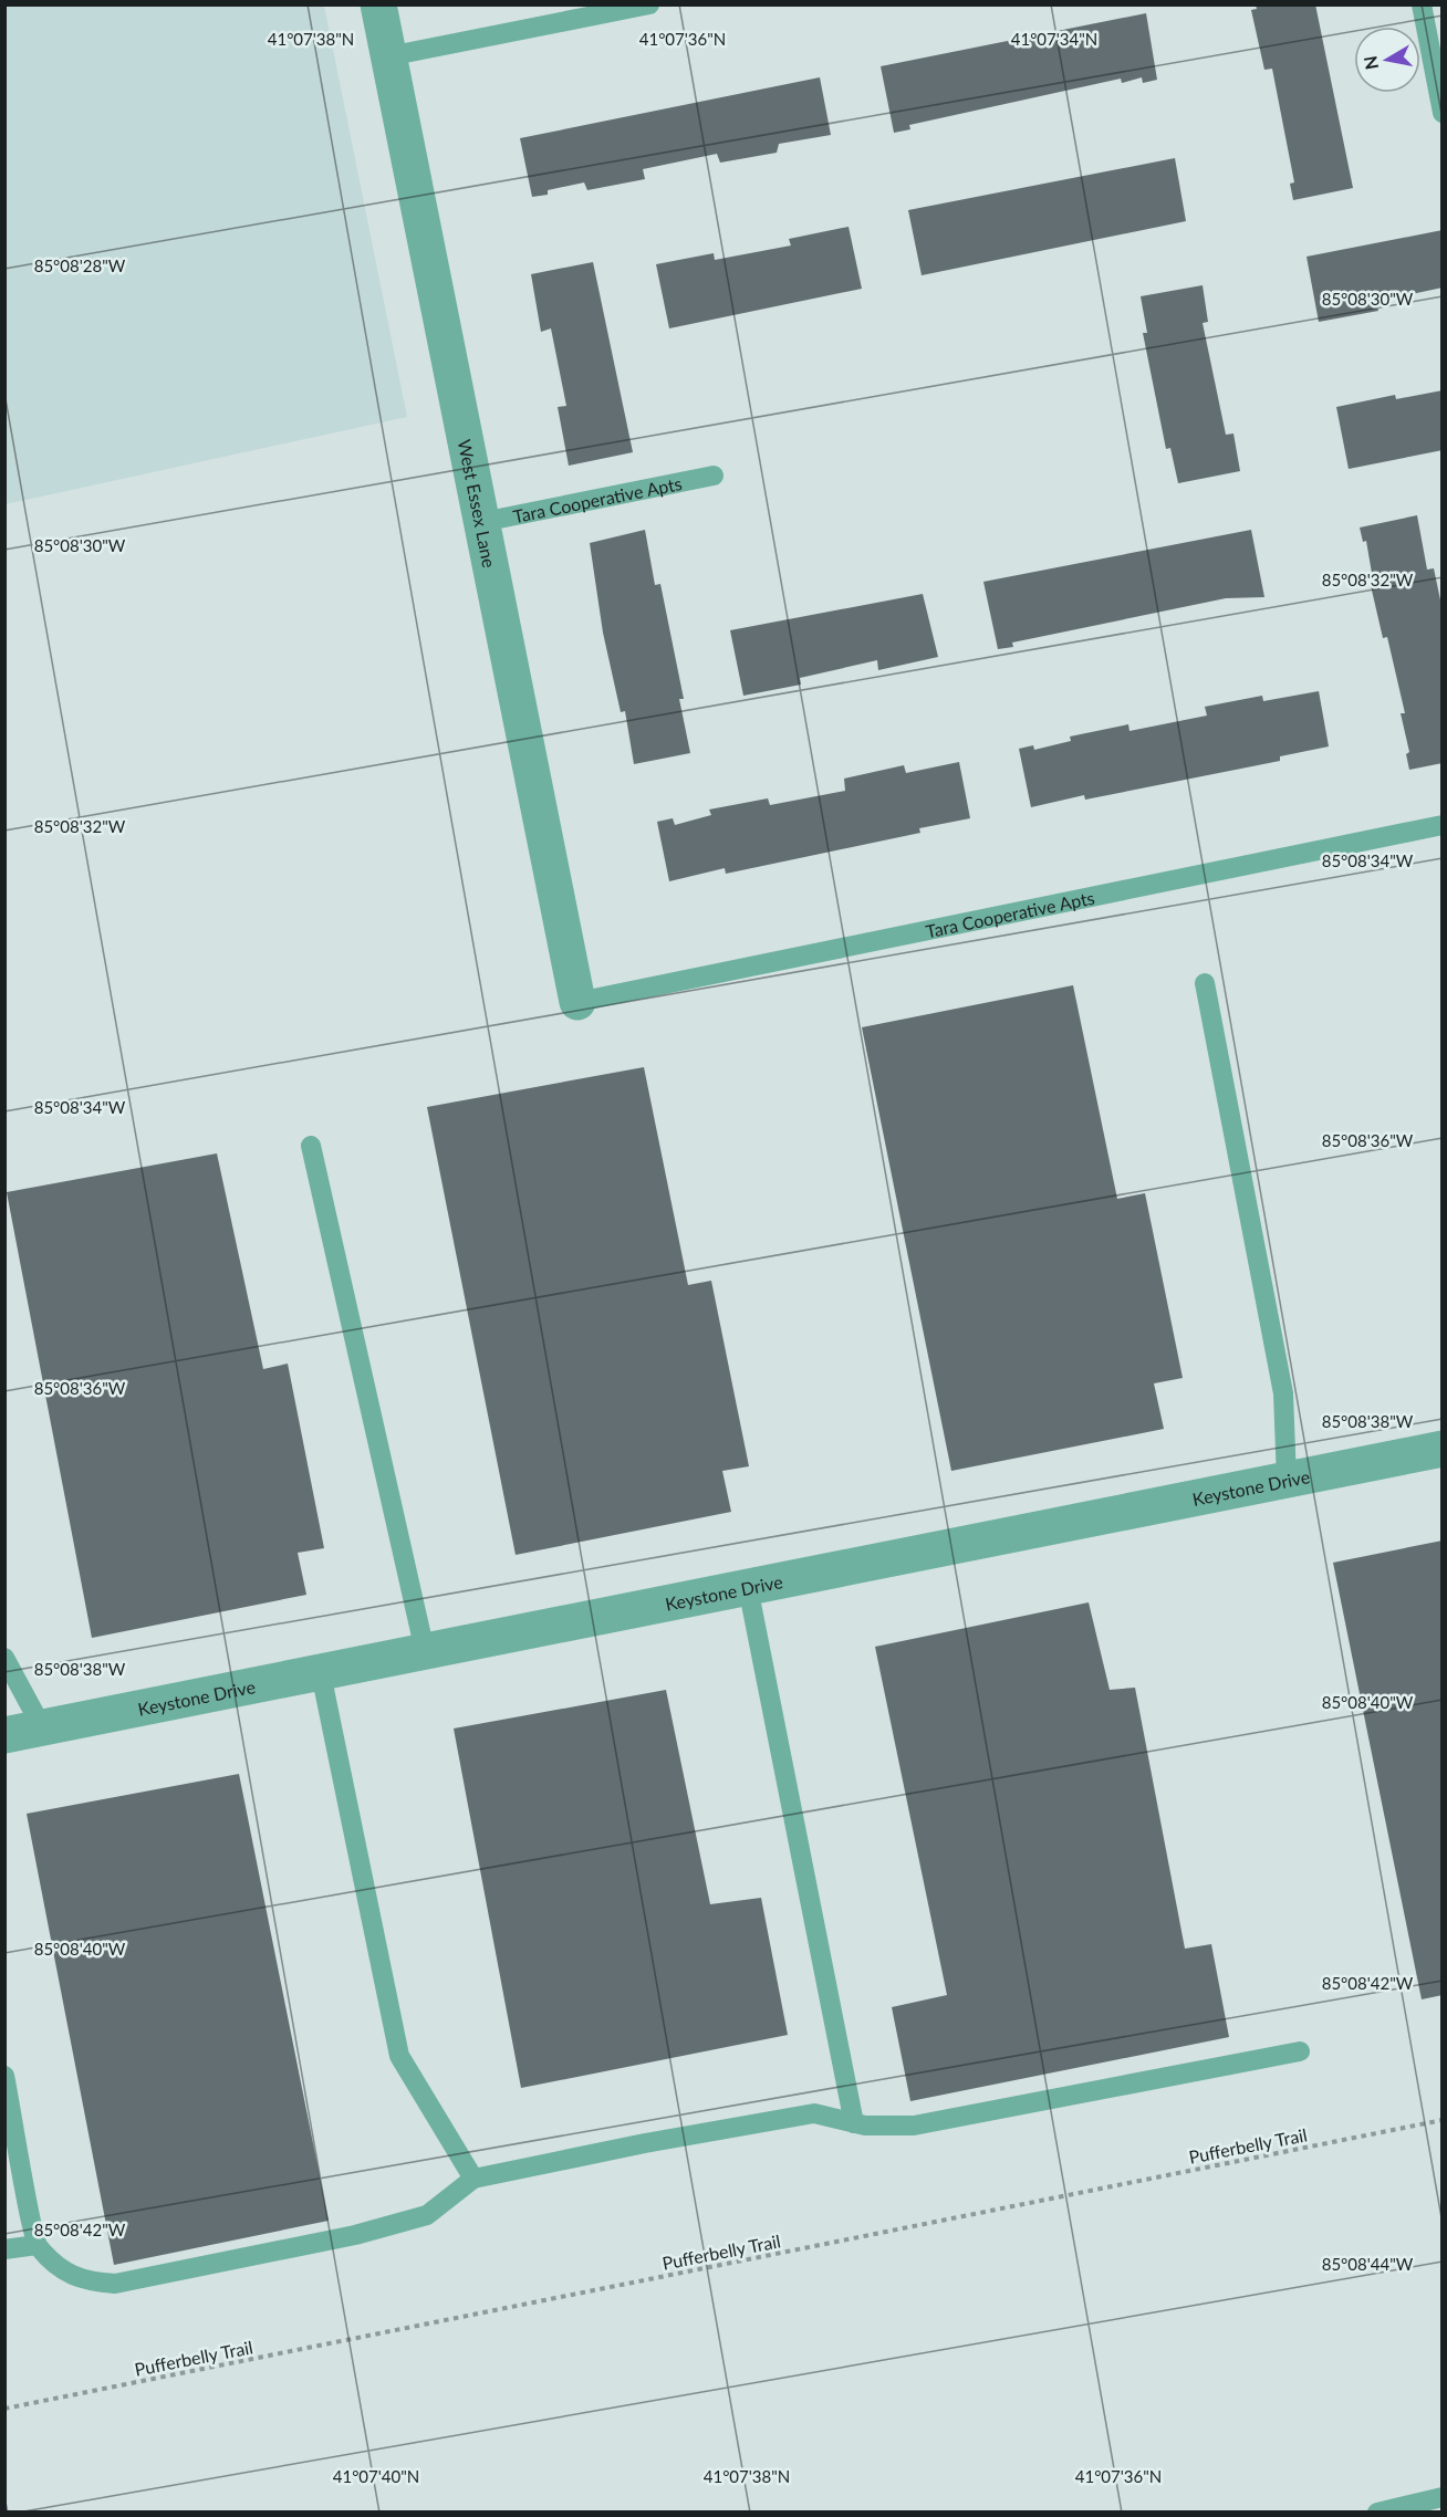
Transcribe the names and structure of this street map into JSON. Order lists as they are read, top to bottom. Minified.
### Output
{"streets":{"street":["West Essex Lane","Keystone Drive"],"lane":["Tara Cooperative Apts"],"path":["Pufferbelly Trail"]},"crossings":[["Tara Cooperative Apts","West Essex Lane"]],"north":"left","coordinates":["41°07'38\"N","41°07'36\"N","41°07'34\"N","85°08'28\"W","85°08'30\"W","85°08'32\"W","85°08'34\"W","85°08'36\"W","85°08'38\"W","85°08'40\"W","85°08'42\"W","85°08'44\"W","41°07'40\"N"]}
